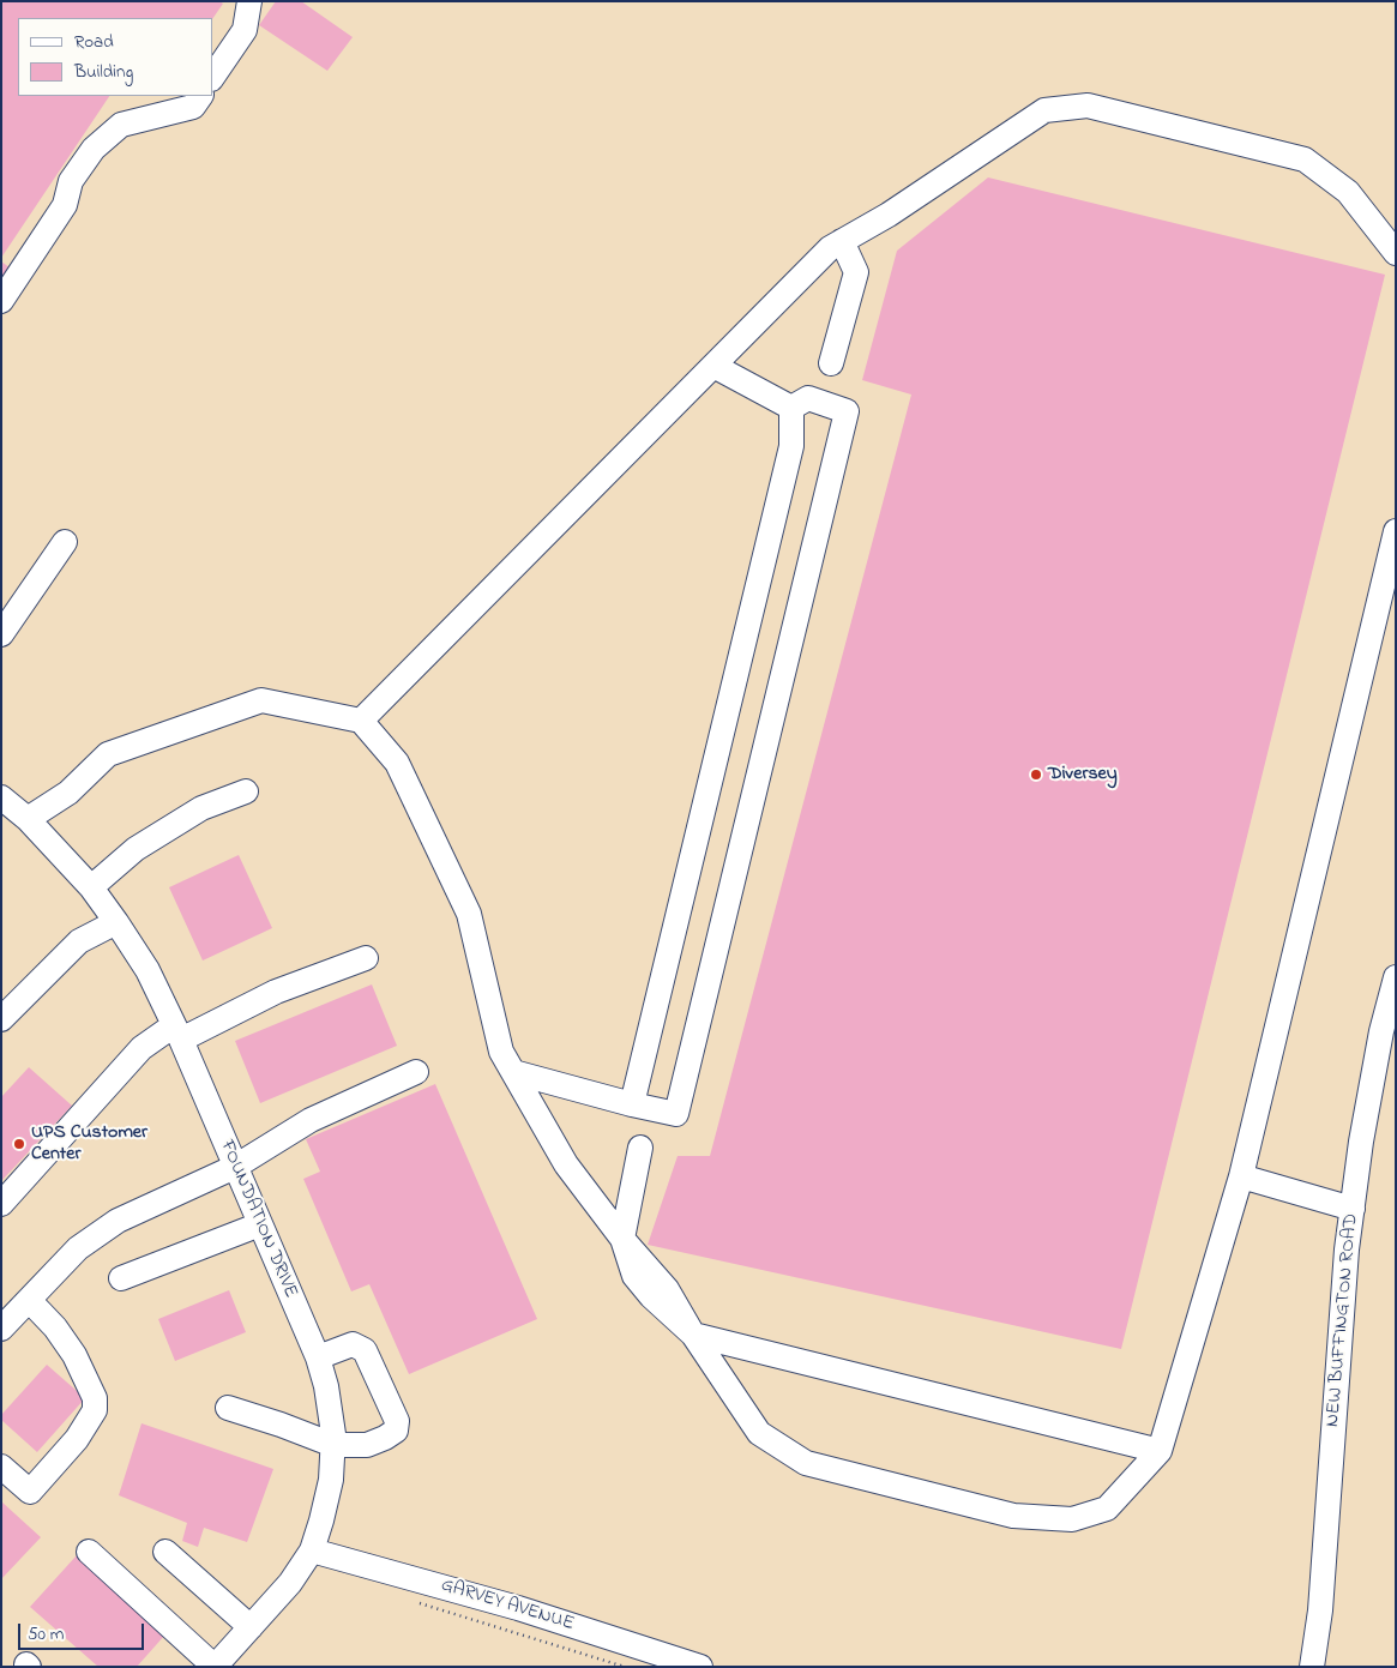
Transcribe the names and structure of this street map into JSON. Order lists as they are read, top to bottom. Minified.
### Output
{"streets":{"street":["FOUNDATION DRIVE","NEW BUFFINGTON ROAD","GARVEY AVENUE"]},"crossings":[["FOUNDATION DRIVE","GARVEY AVENUE"]],"places":["Diversey","UPS Customer Center"],"legend":["Road","Building"],"scale_bar":"50 m"}
